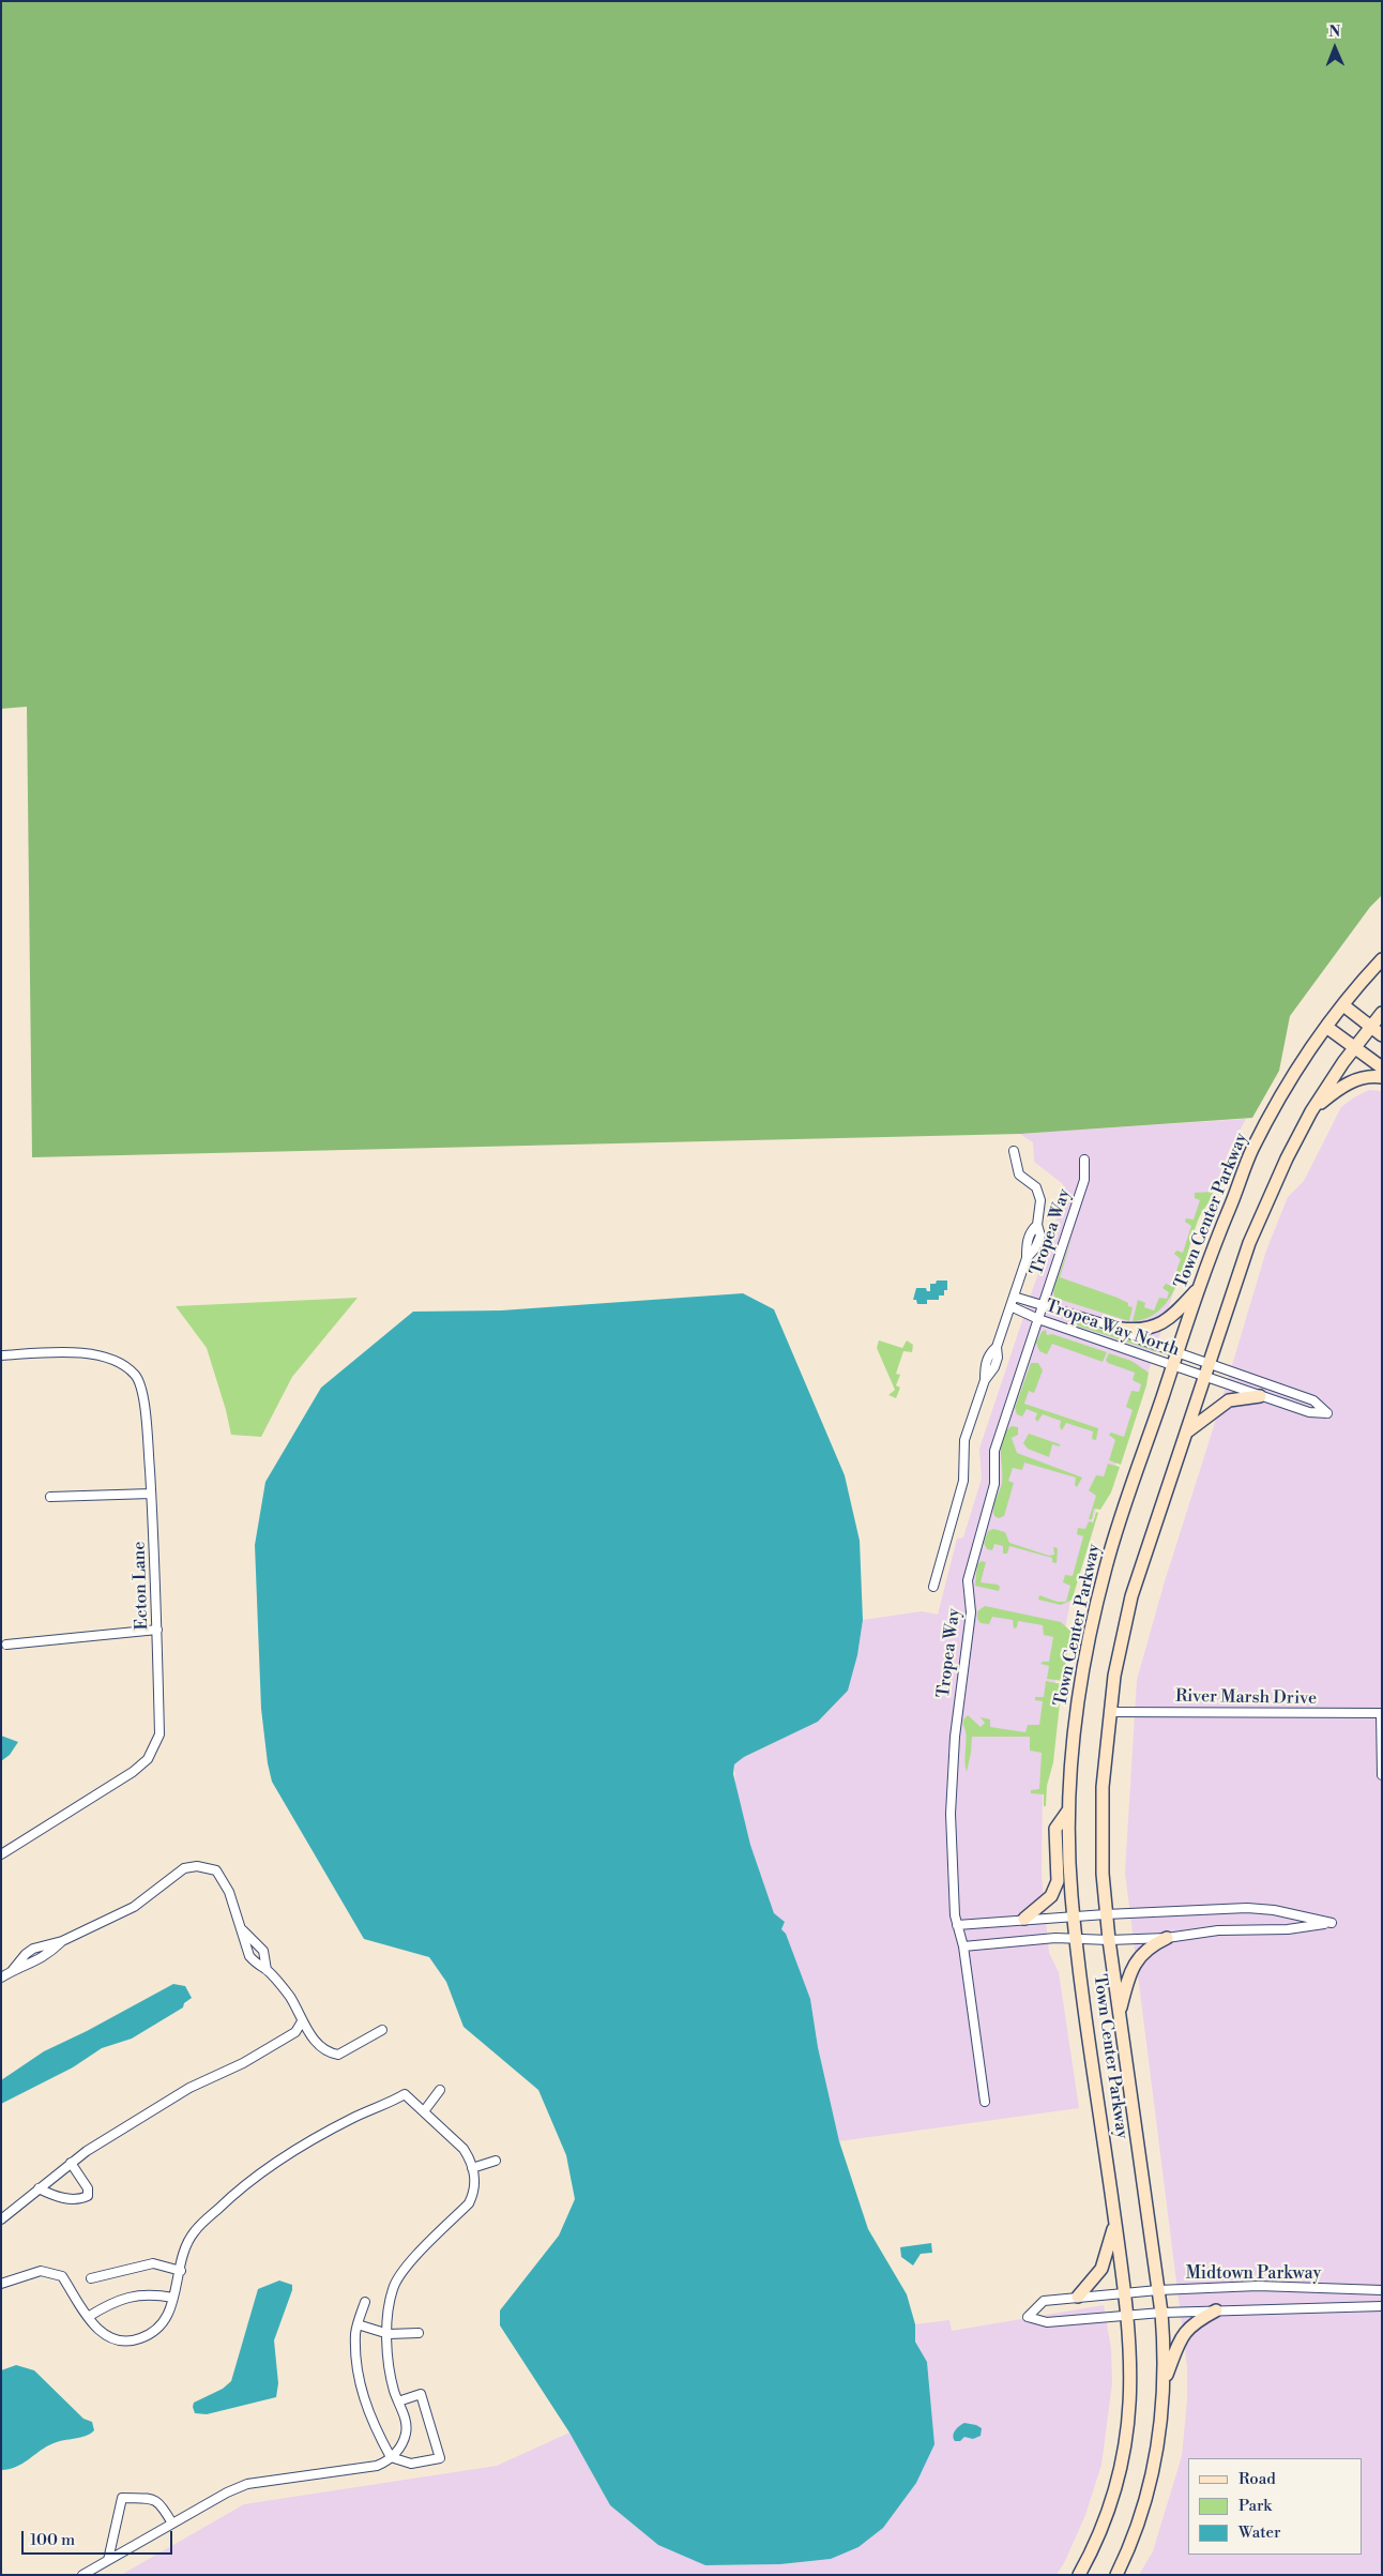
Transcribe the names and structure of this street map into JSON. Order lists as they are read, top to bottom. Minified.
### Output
{"streets":{"main road":["Town Center Parkway"],"street":["Tropea Way","Tropea Way North","Ecton Lane","River Marsh Drive","Midtown Parkway"]},"crossings":[["Town Center Parkway","Tropea Way North"],["Town Center Parkway","River Marsh Drive"],["Town Center Parkway","Midtown Parkway"],["Tropea Way","Tropea Way North"]],"legend":["Road","Park","Water"],"scale_bar":"100 m","north":"top"}
